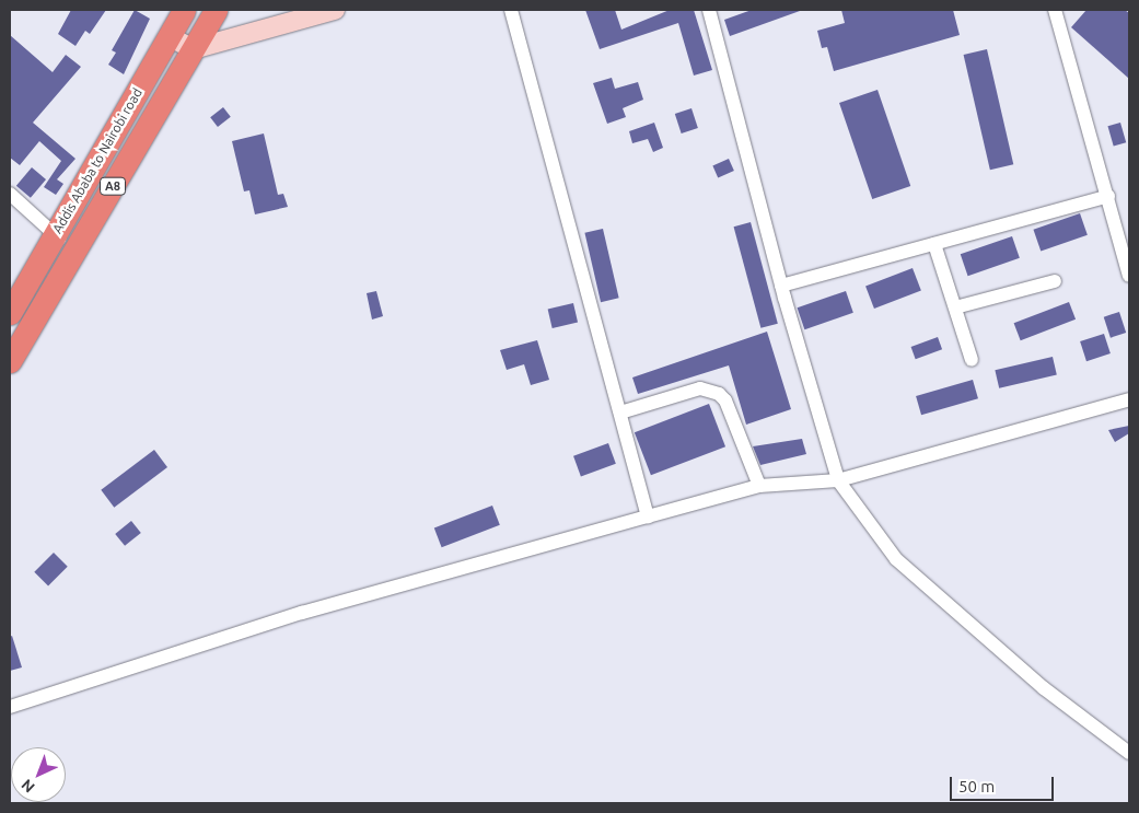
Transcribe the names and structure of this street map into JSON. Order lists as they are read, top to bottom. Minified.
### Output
{"streets":{"highway":["Addis Ababa to Nairobi road","A8"]},"scale_bar":"50 m","north":"bottom left"}
